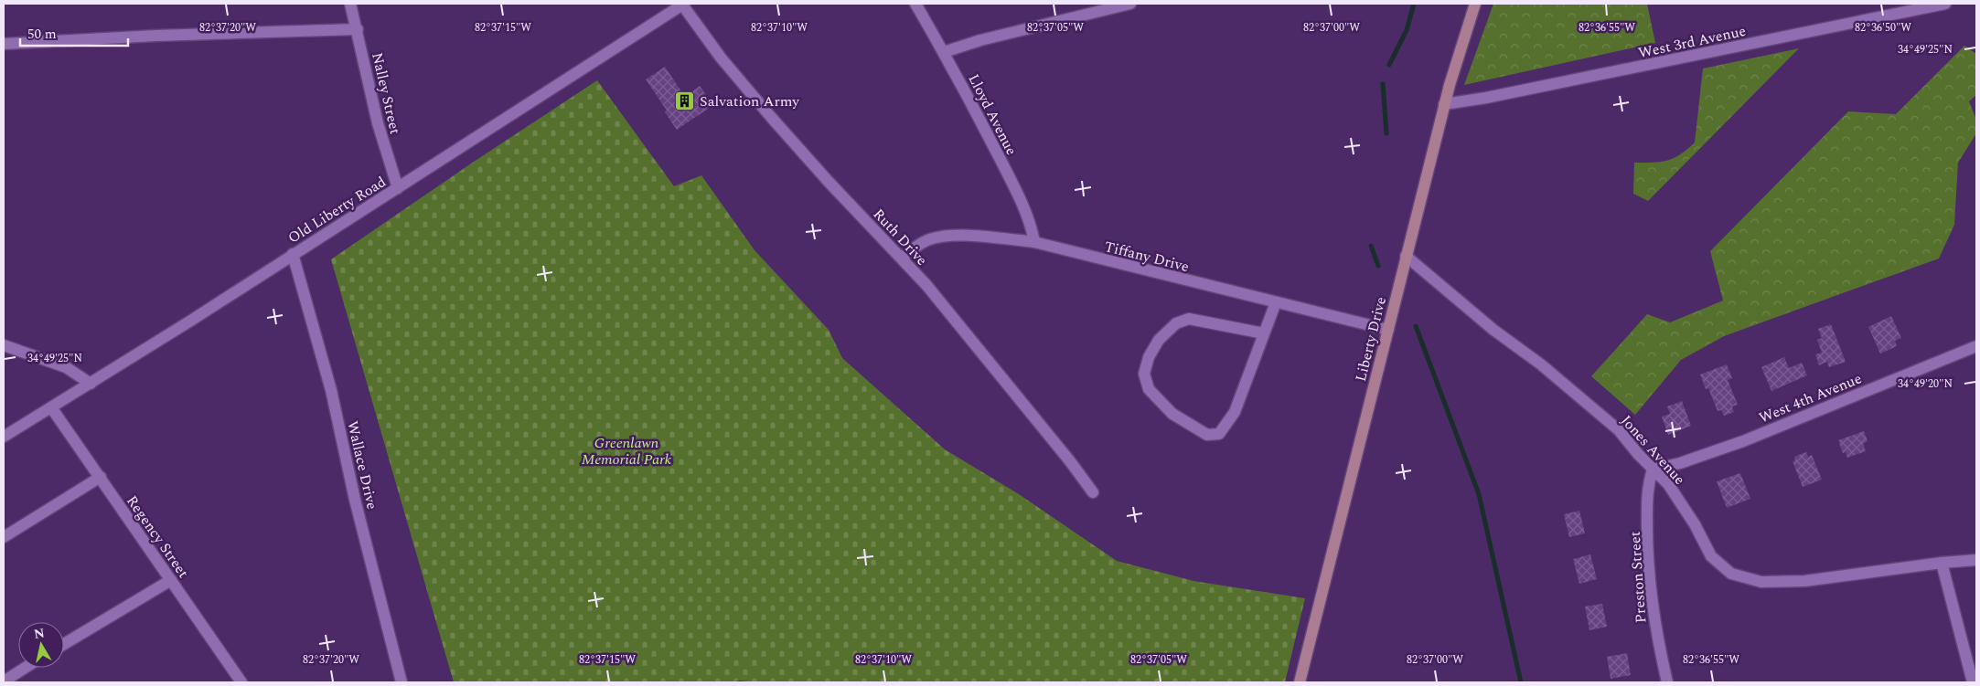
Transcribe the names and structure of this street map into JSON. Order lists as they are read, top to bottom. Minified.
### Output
{"streets":{"main road":["Liberty Drive"],"street":["West 3rd Avenue","Nalley Street","Lloyd Avenue","Old Liberty Road","Ruth Drive","Tiffany Drive","West 4th Avenue","Jones Avenue","Wallace Drive","Regency Street","Preston Street"]},"crossings":[["West 3rd Avenue","Liberty Drive"],["Nalley Street","Old Liberty Road"],["Lloyd Avenue","Tiffany Drive"],["Old Liberty Road","Ruth Drive"],["Old Liberty Road","Wallace Drive"],["Old Liberty Road","Regency Street"],["Ruth Drive","Tiffany Drive"],["Tiffany Drive","Liberty Drive"],["Liberty Drive","Jones Avenue"],["West 4th Avenue","Jones Avenue"],["West 4th Avenue","Preston Street"],["Jones Avenue","Preston Street"]],"parks":["Greenlawn Memorial Park"],"places":{"building":["Salvation Army"]},"scale_bar":"50 m","north":"top","coordinates":["82°37'20\"W","82°37'15\"W","82°37'10\"W","82°37'05\"W","82°36'50\"W","82°37'00\"W","82°36'55\"W","34°49'25\"N","34°49'20\"N"]}
